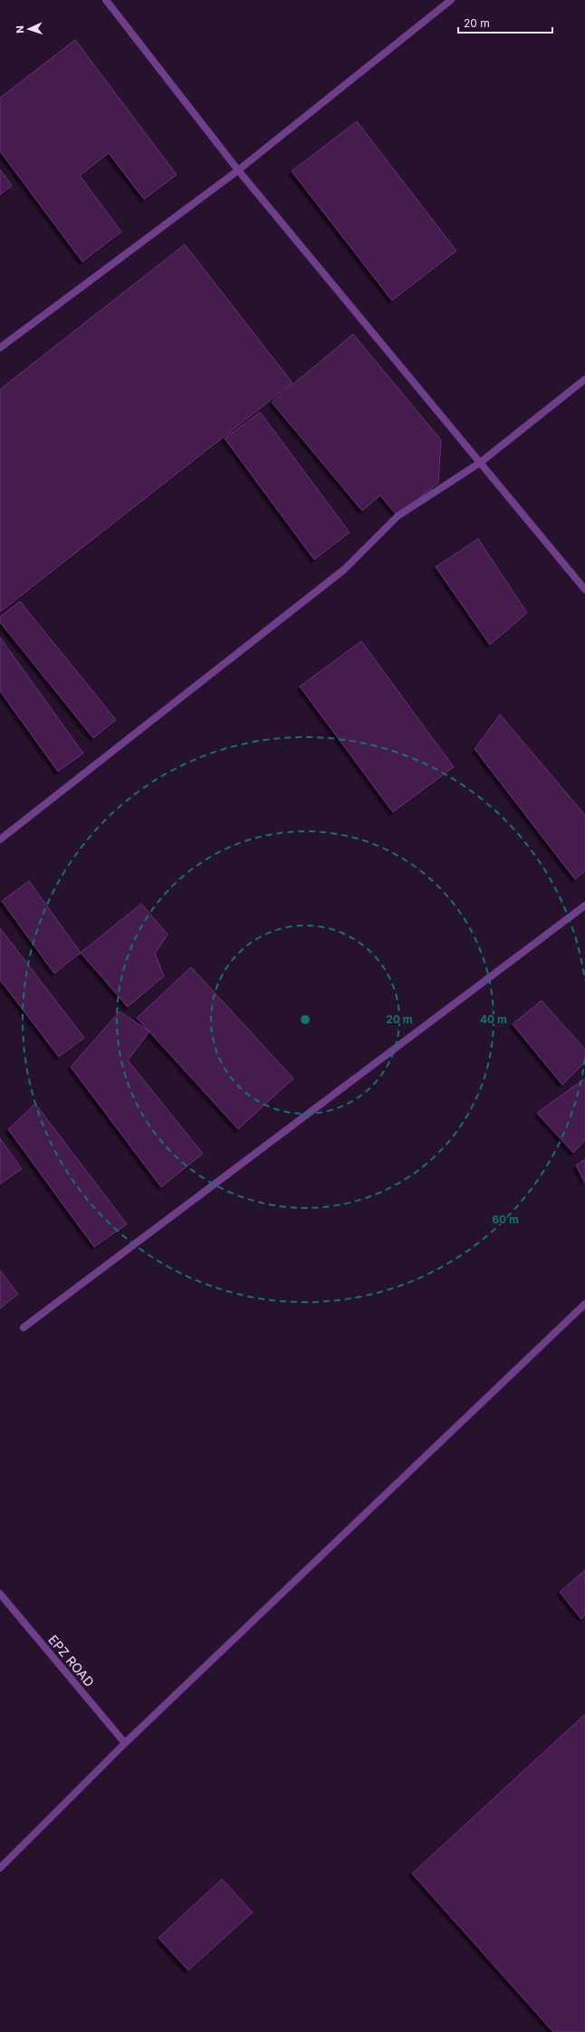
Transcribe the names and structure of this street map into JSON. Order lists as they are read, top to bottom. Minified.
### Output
{"streets":{"street":["EPZ ROAD"]},"scale_bar":"20 m","north":"left","rings":["20 m","40 m","60 m"]}
